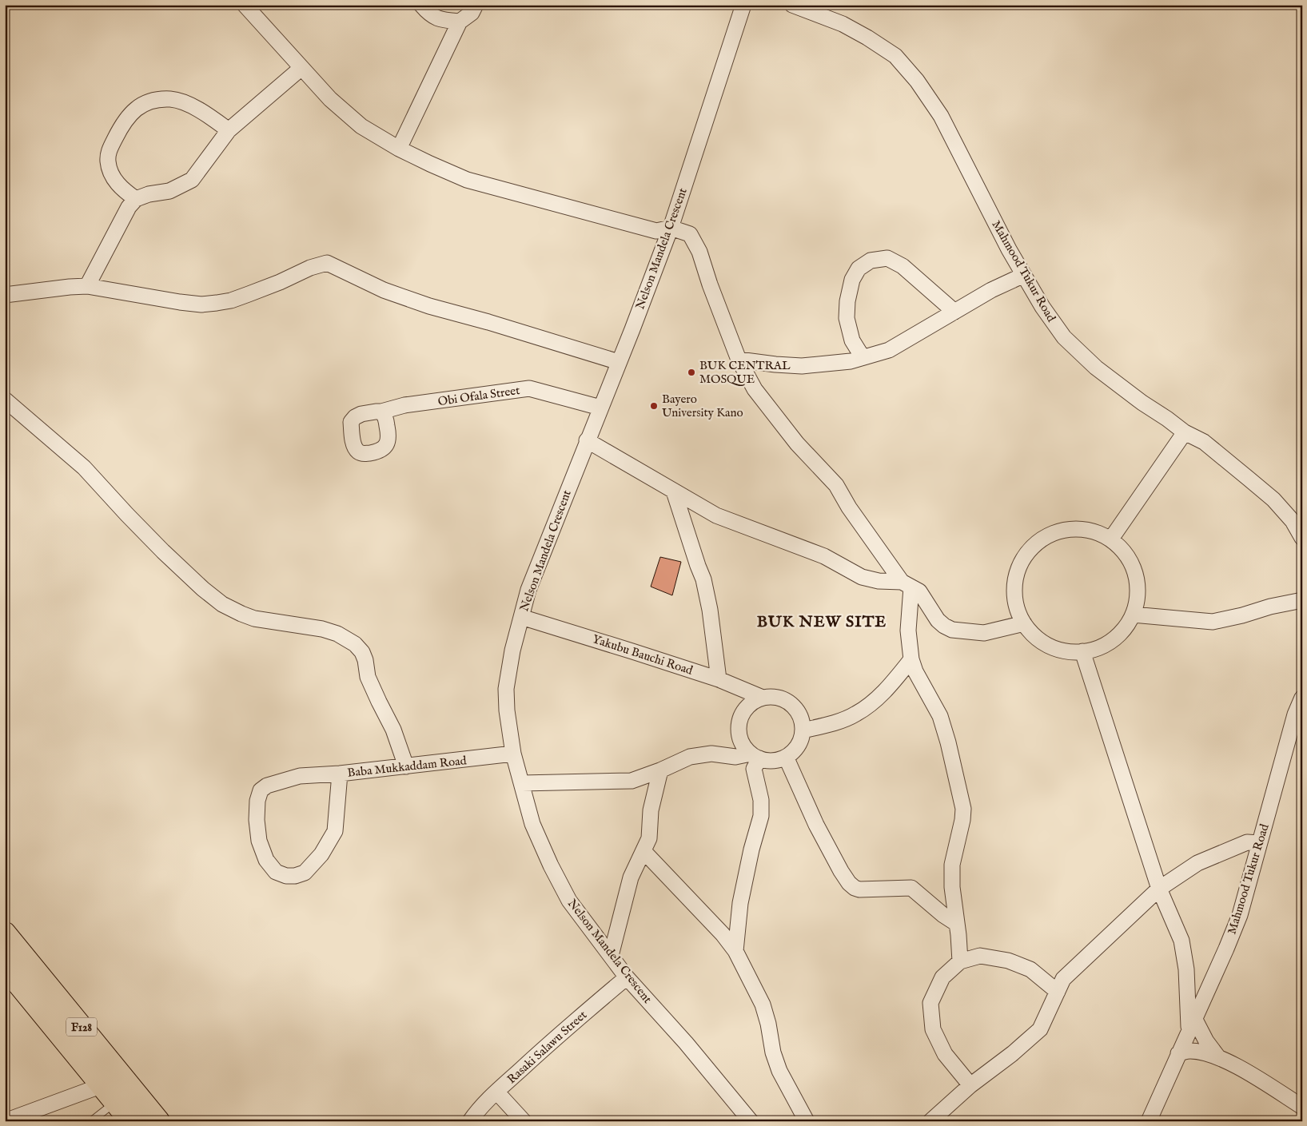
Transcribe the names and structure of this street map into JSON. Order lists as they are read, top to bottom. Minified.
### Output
{"streets":{"main road":["F128"],"street":["Nelson Mandela Crescent","Mahmood Tukur Road","Obi Ofala Street","Yakubu Bauchi Road","Baba Mukkaddam Road","Rasaki Salawu Street"]},"crossings":[["Nelson Mandela Crescent","Obi Ofala Street"],["Nelson Mandela Crescent","Yakubu Bauchi Road"],["Nelson Mandela Crescent","Baba Mukkaddam Road"],["Nelson Mandela Crescent","Rasaki Salawu Street"]],"districts":["BUK NEW SITE"],"places":["BUK CENTRAL MOSQUE","Bayero University Kano"]}
